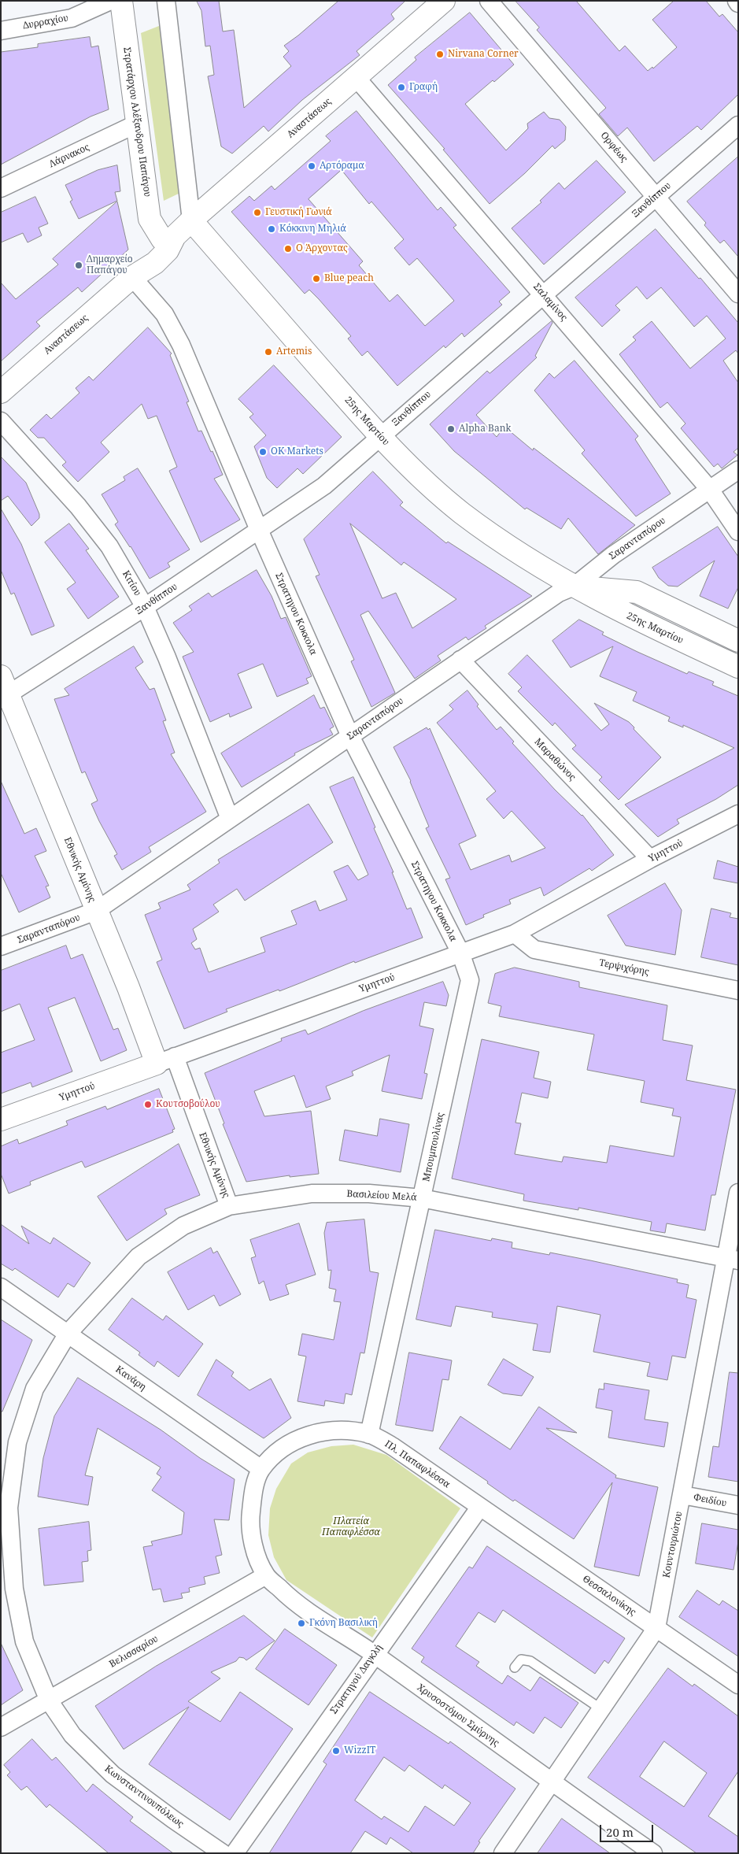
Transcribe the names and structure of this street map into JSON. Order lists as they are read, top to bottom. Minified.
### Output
{"streets":{"street":["Δυρραχίου","Αναστάσεως","Στρατάρχου Αλέξανδρου Παπάγου","Ορφέως","Λάρνακος","Ξανθίππου","Σαλαμίνος","25ης Μαρτίου","Σαρανταπόρου","Κιτίου","Στρατηγου Κοκκολα","Μαραθώνος","Υμηττού","Εθνικής Αμύνης","Τερψιχόρης","Μπουμπουλίνας","Βασιλείου Μελά","Κανάρη","Πλ. Παπαφλέσσα","Φειδίου","Κουντουριώτου","Θεσσαλονίκης","Βελισσαρίου","Στρατηγού Δαγκλή","Χρυσοστόμου Σμύρνης","Κωνσταντινουπόλεως"]},"crossings":[["Αναστάσεως","Στρατάρχου Αλέξανδρου Παπάγου"],["Αναστάσεως","Σαλαμίνος"],["Αναστάσεως","25ης Μαρτίου"],["Αναστάσεως","Στρατηγου Κοκκολα"],["Στρατάρχου Αλέξανδρου Παπάγου","Λάρνακος"],["Ορφέως","Ξανθίππου"],["Ξανθίππου","Σαλαμίνος"],["Ξανθίππου","25ης Μαρτίου"],["Ξανθίππου","Κιτίου"],["Ξανθίππου","Στρατηγου Κοκκολα"],["Ξανθίππου","Εθνικής Αμύνης"],["Σαλαμίνος","Σαρανταπόρου"],["25ης Μαρτίου","Σαρανταπόρου"],["Σαρανταπόρου","Κιτίου"],["Σαρανταπόρου","Στρατηγου Κοκκολα"],["Σαρανταπόρου","Μαραθώνος"],["Σαρανταπόρου","Εθνικής Αμύνης"],["Στρατηγου Κοκκολα","Υμηττού"],["Στρατηγου Κοκκολα","Μπουμπουλίνας"],["Μαραθώνος","Υμηττού"],["Υμηττού","Εθνικής Αμύνης"],["Υμηττού","Τερψιχόρης"],["Υμηττού","Μπουμπουλίνας"],["Εθνικής Αμύνης","Βασιλείου Μελά"],["Μπουμπουλίνας","Βασιλείου Μελά"],["Μπουμπουλίνας","Πλ. Παπαφλέσσα"],["Βασιλείου Μελά","Κανάρη"],["Βασιλείου Μελά","Κουντουριώτου"],["Βασιλείου Μελά","Κωνσταντινουπόλεως"],["Κανάρη","Πλ. Παπαφλέσσα"],["Κανάρη","Κωνσταντινουπόλεως"],["Πλ. Παπαφλέσσα","Θεσσαλονίκης"],["Πλ. Παπαφλέσσα","Βελισσαρίου"],["Πλ. Παπαφλέσσα","Στρατηγού Δαγκλή"],["Πλ. Παπαφλέσσα","Χρυσοστόμου Σμύρνης"],["Φειδίου","Κουντουριώτου"],["Κουντουριώτου","Θεσσαλονίκης"],["Κουντουριώτου","Χρυσοστόμου Σμύρνης"],["Θεσσαλονίκης","Στρατηγού Δαγκλή"],["Βελισσαρίου","Χρυσοστόμου Σμύρνης"],["Βελισσαρίου","Κωνσταντινουπόλεως"],["Στρατηγού Δαγκλή","Χρυσοστόμου Σμύρνης"]],"parks":["Πλατεία Παπαφλέσσα"],"places":["Nirvana Corner","Γραφή","Αρτόραμα","Γευστική Γωνιά","Κόκκινη Μηλιά","Ο Άρχοντας","Δημαρχείο Παπάγου","Blue peach","Artemis","Alpha Bank","OK Markets","Κουτσοβούλου","Γκόνη Βασιλική","WizzIT"],"scale_bar":"20 m"}
